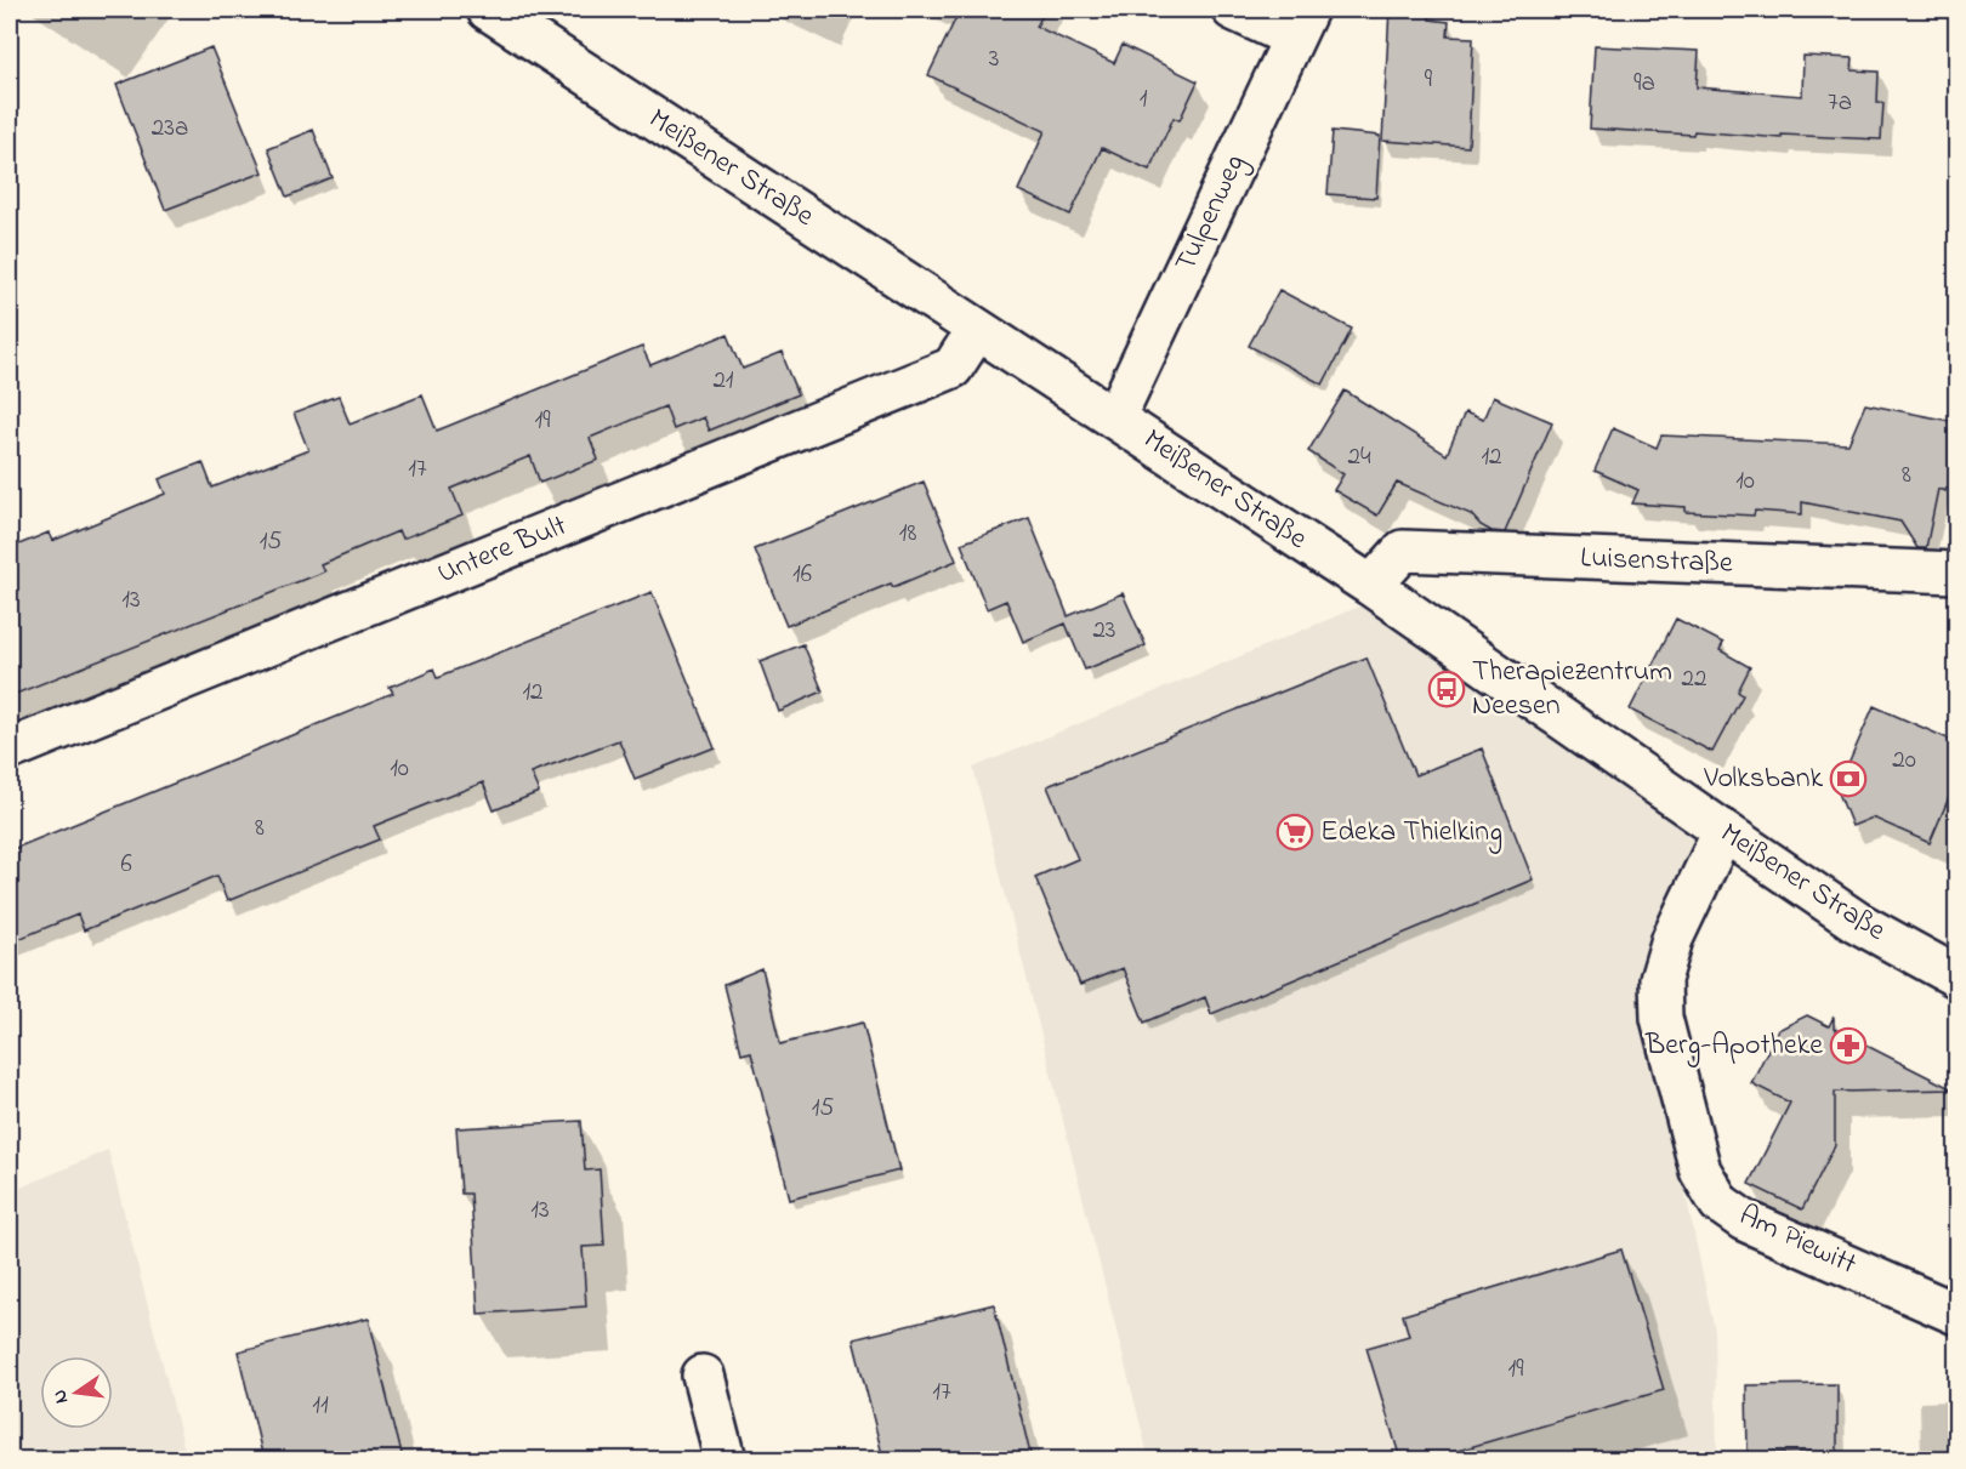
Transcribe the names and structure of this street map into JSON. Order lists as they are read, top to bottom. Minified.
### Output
{"streets":{"street":["Meißener Straße","Tulpenweg","Untere Bult","Luisenstraße","Am Piewitt"]},"crossings":[["Meißener Straße","Tulpenweg"],["Meißener Straße","Untere Bult"],["Meißener Straße","Luisenstraße"],["Meißener Straße","Am Piewitt"]],"places":{"bus stop":["Therapiezentrum Neesen"],"bank":["Volksbank"],"supermarket":["Edeka Thielking"],"pharmacy":["Berg-Apotheke"]},"house_numbers":["3","9","9a","1","7a","23a","21","19","24","12","17","8","10","18","15","16","13","23","22","12","20","10","8","6","15","13","19","17","11"],"north":"left"}
